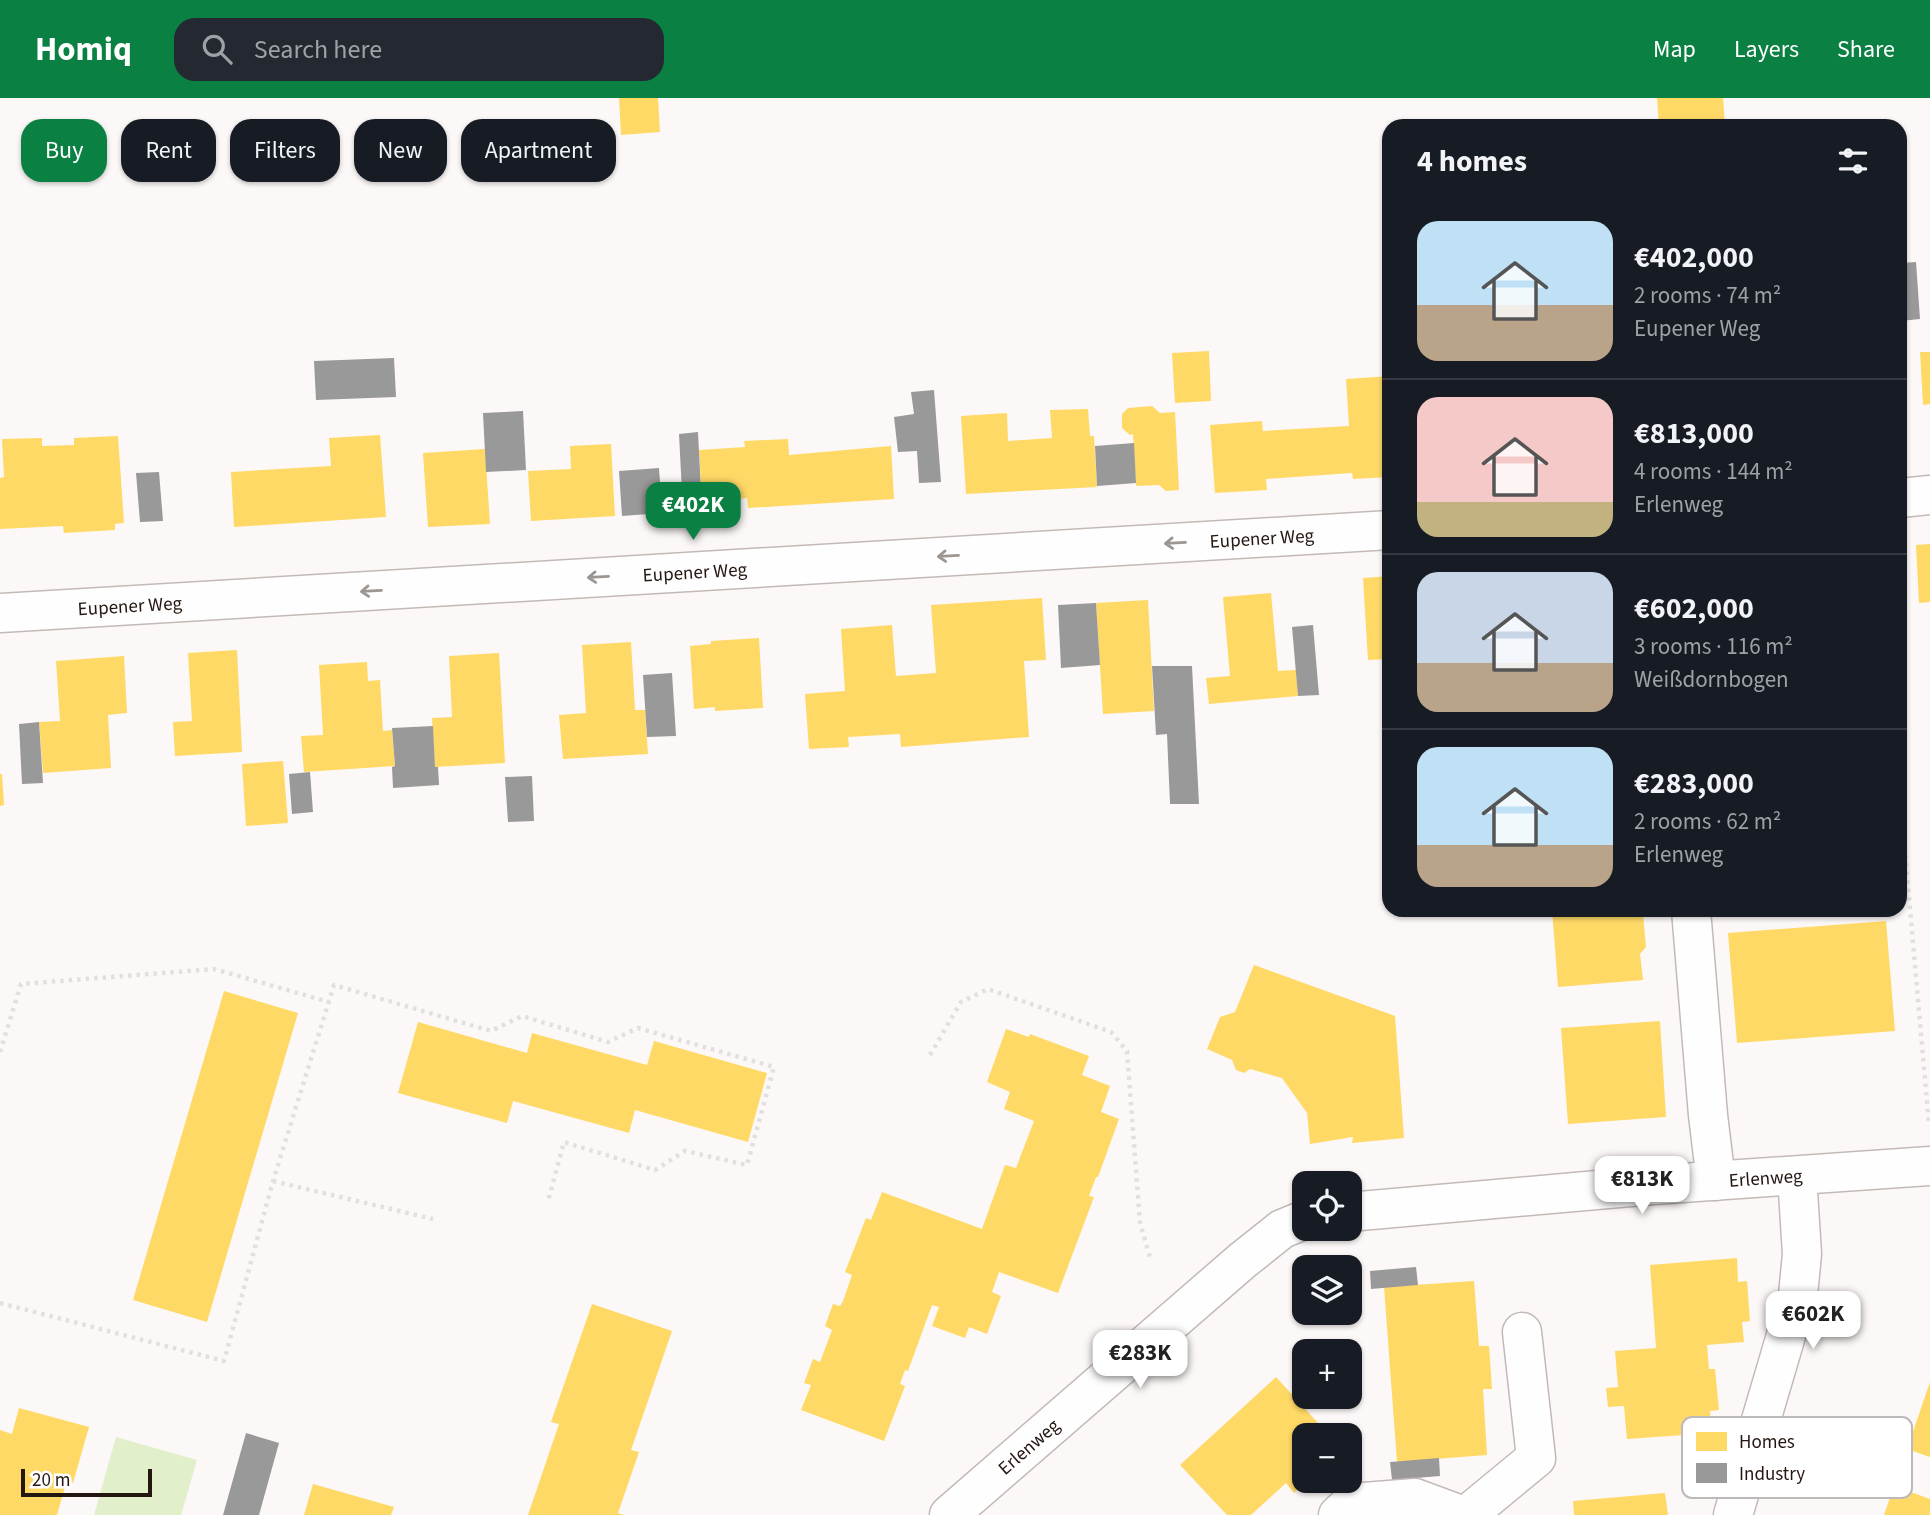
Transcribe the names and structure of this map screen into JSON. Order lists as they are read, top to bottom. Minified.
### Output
{"streets":{"street":["Eupener Weg","Erlenweg"]},"one_way":["Eupener Weg"],"legend":["Homes","Industry"],"scale_bar":"20 m","page":{"header":"Homiq","search":"Search here","nav":["Map","Layers","Share"],"chip":["Buy","Rent","Filters","New","Apartment"],"heading":"4 homes","list":[{"name":"€402,000","note":"2 rooms · 74 m² · Eupener Weg"},{"name":"€813,000","note":"4 rooms · 144 m² · Erlenweg"},{"name":"€602,000","note":"3 rooms · 116 m² · Weißdornbogen"},{"name":"€283,000","note":"2 rooms · 62 m² · Erlenweg"}],"price":["€402K","€813K","€602K","€283K"],"map_buttons":["+","−"],"scale":"20 m"}}
